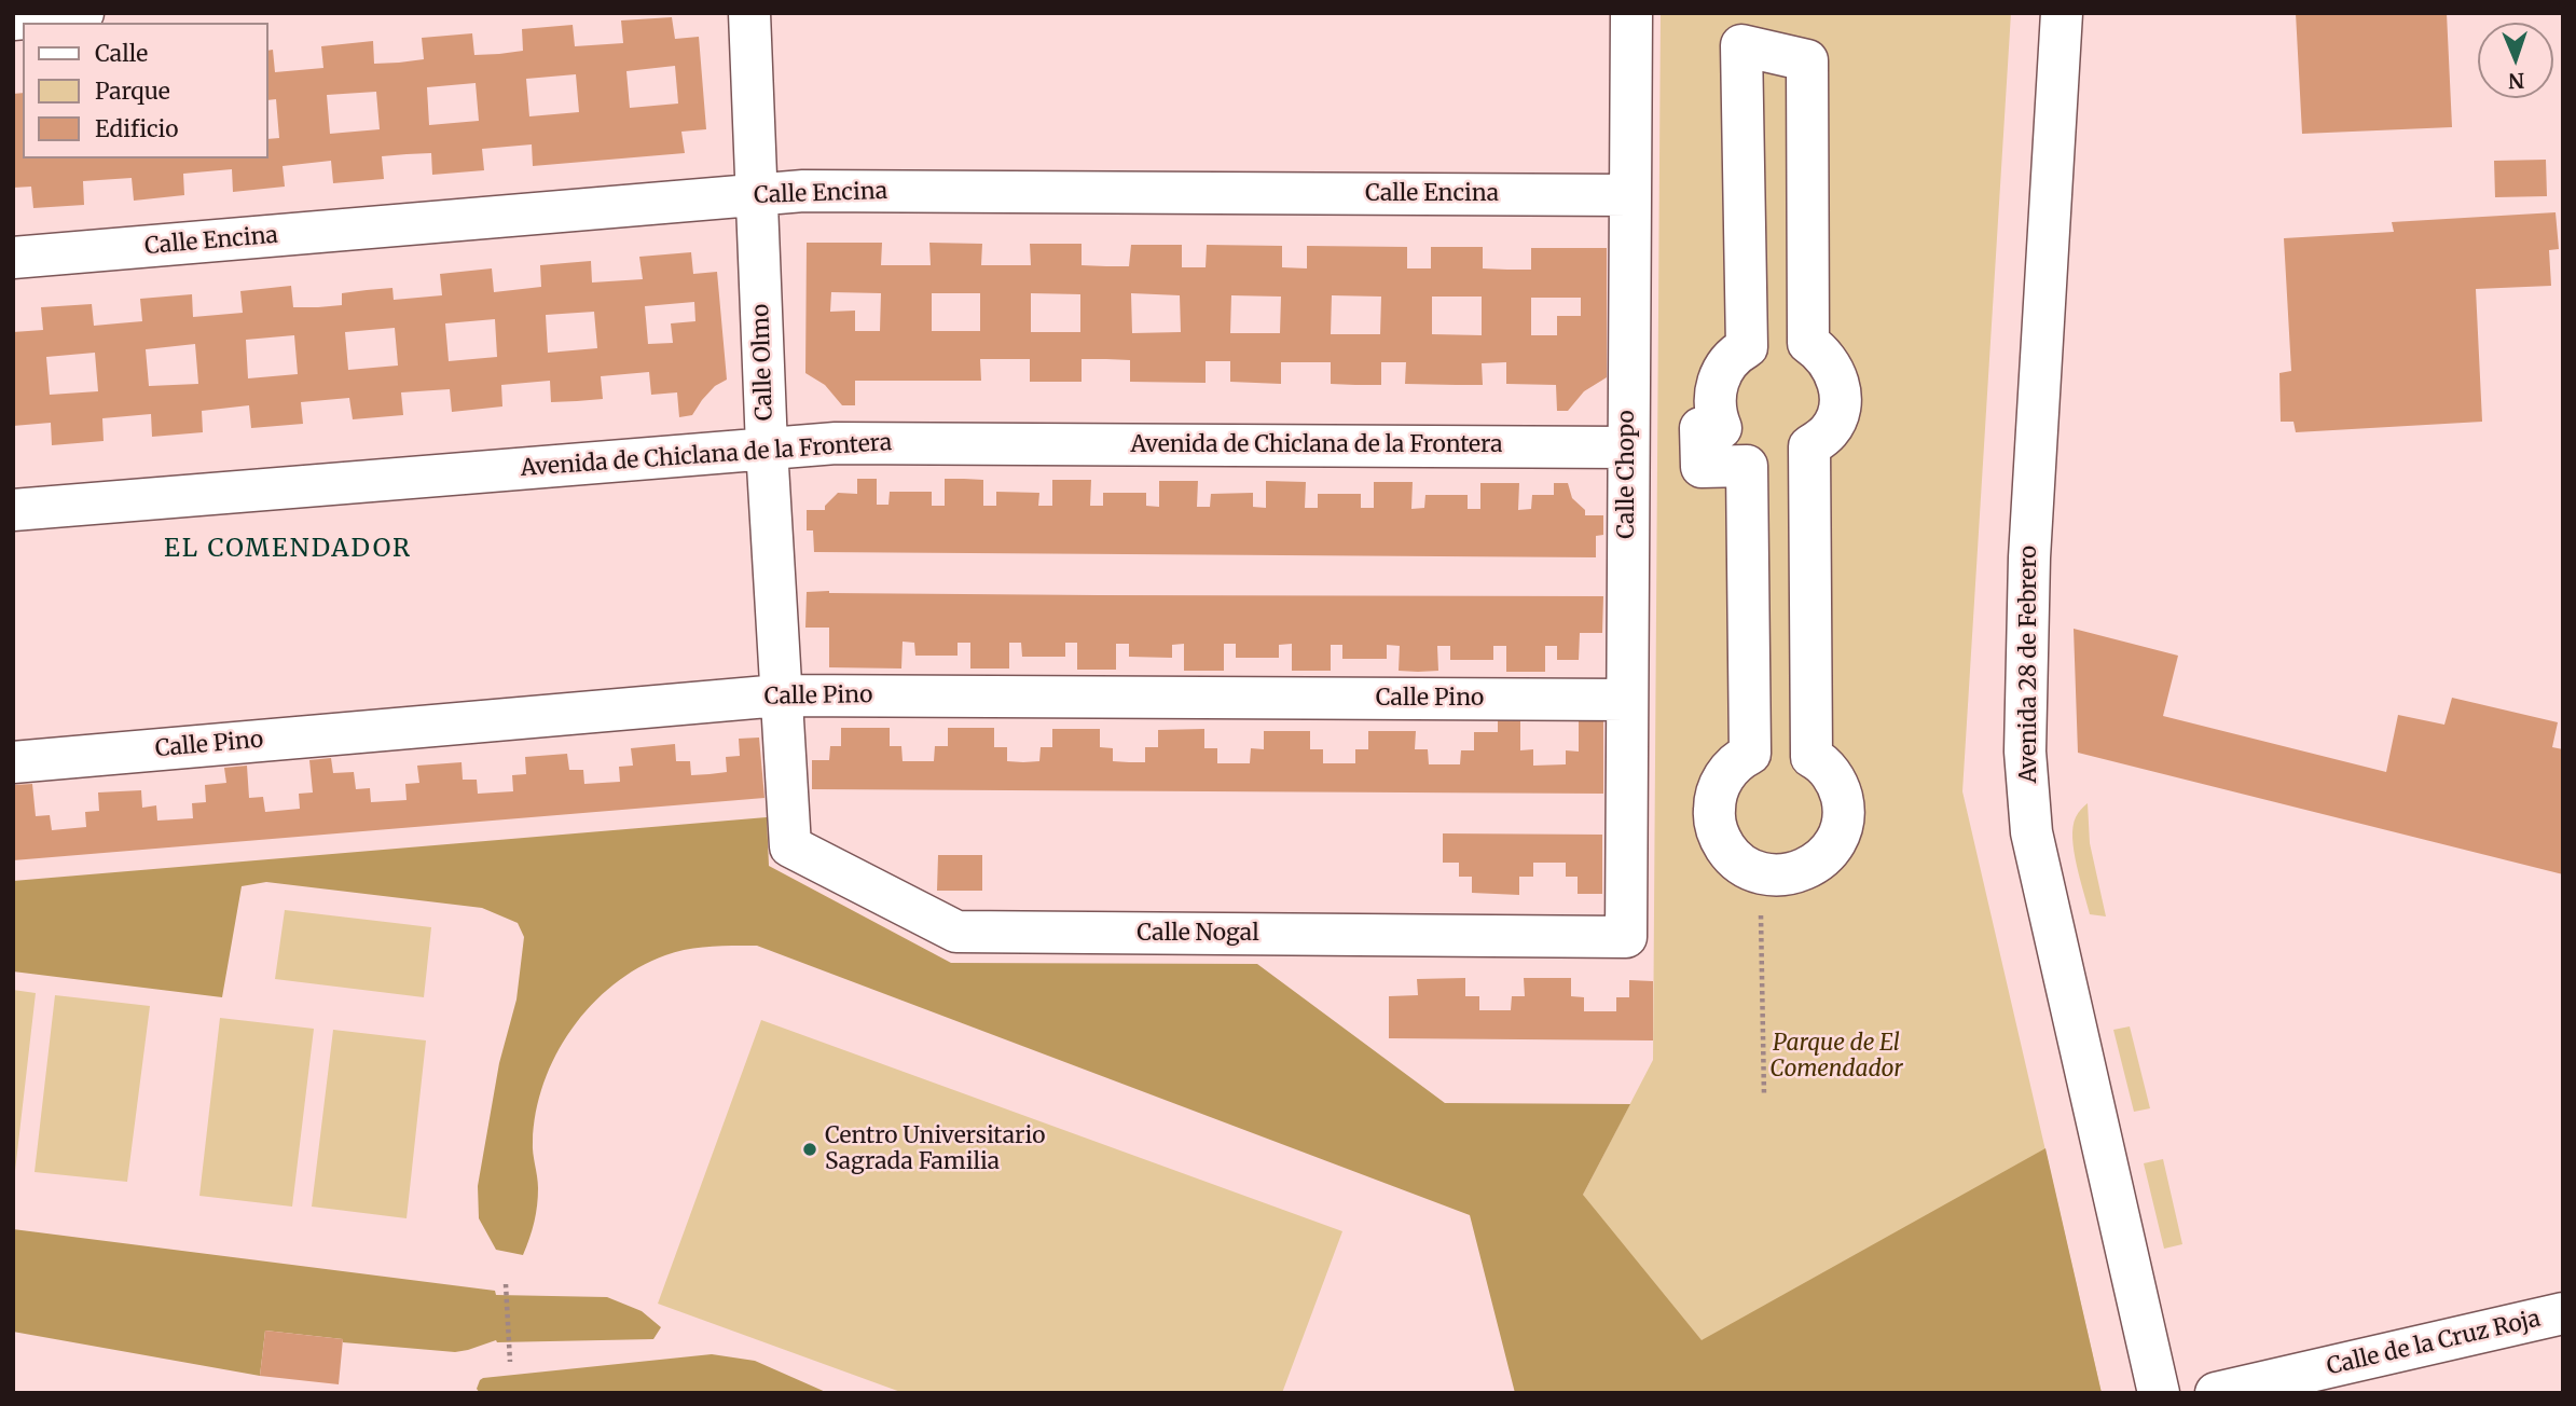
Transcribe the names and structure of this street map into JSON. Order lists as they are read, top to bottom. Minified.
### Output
{"streets":{"street":["Calle Encina","Calle Olmo","Avenida de Chiclana de la Frontera","Calle Chopo","Avenida 28 de Febrero","Calle Pino","Calle Nogal","Calle de la Cruz Roja"]},"crossings":[["Calle Encina","Calle Olmo"],["Calle Encina","Calle Chopo"],["Calle Olmo","Avenida de Chiclana de la Frontera"],["Calle Olmo","Calle Pino"],["Calle Olmo","Calle Nogal"],["Avenida de Chiclana de la Frontera","Calle Chopo"],["Calle Chopo","Calle Pino"],["Calle Chopo","Calle Nogal"]],"districts":["EL COMENDADOR"],"parks":["Parque de El Comendador"],"places":["Centro Universitario Sagrada Familia"],"legend":["Calle","Parque","Edificio"],"north":"bottom"}
